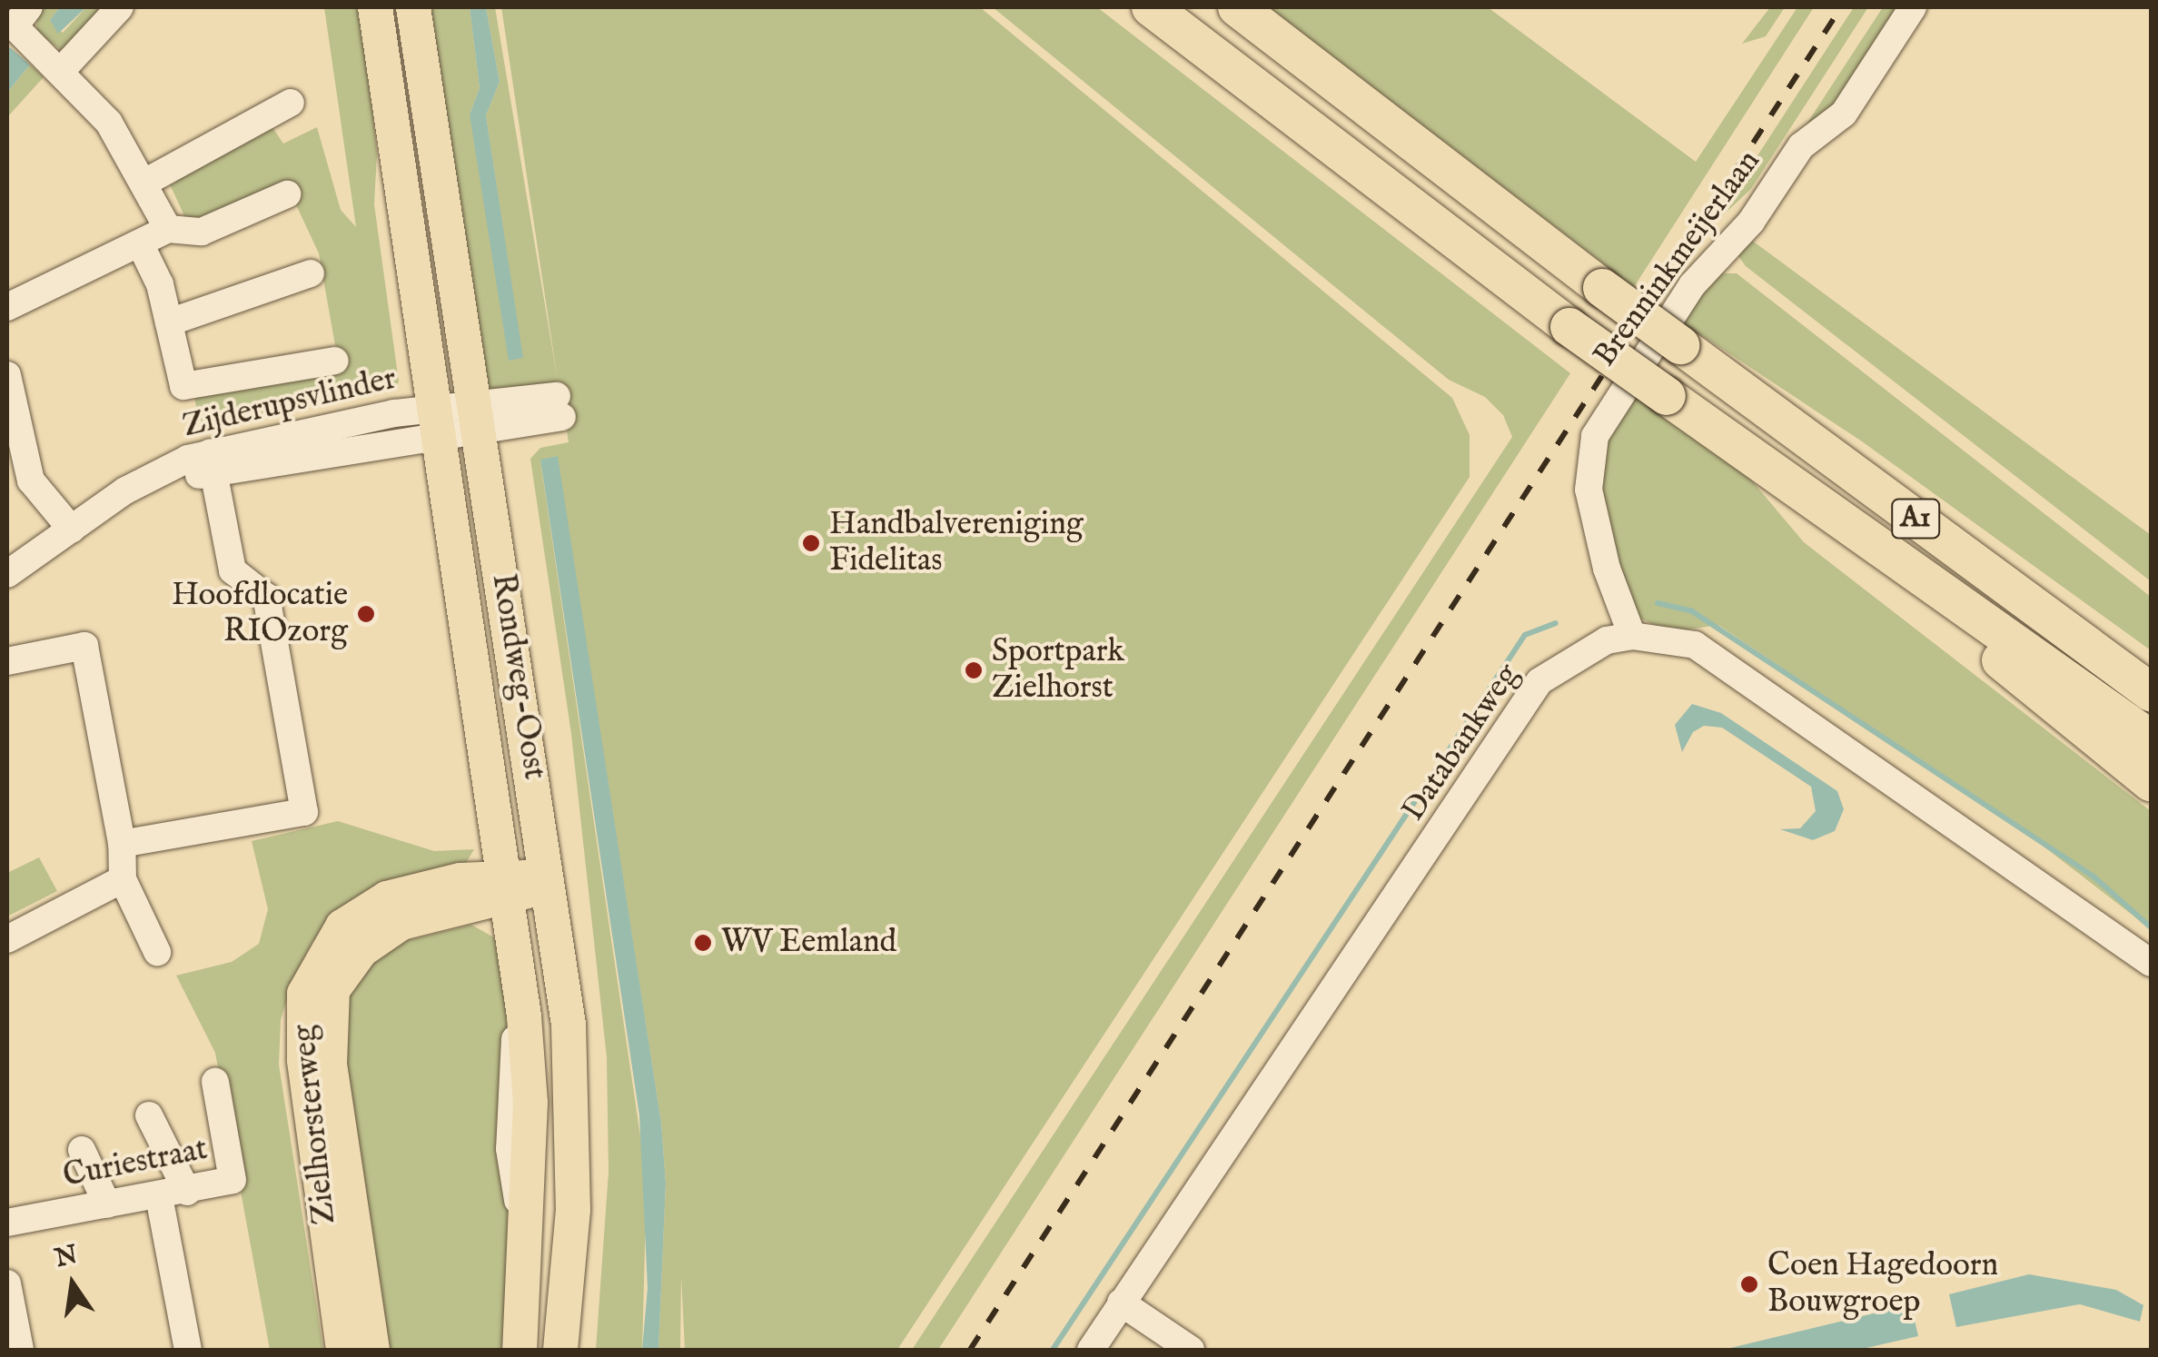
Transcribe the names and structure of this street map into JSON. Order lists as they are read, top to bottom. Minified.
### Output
{"streets":{"highway":["A1"],"main road":["Rondweg-Oost","Zielhorsterweg"],"street":["Brenninkmeijerlaan","Zijderupsvlinder","Databankweg","Curiestraat"]},"crossings":[["Brenninkmeijerlaan","Databankweg"],["Zijderupsvlinder","Rondweg-Oost"],["Rondweg-Oost","Zielhorsterweg"]],"places":["Handbalvereniging Fidelitas","Hoofdlocatie RIOzorg","Sportpark Zielhorst","WV Eemland","Coen Hagedoorn Bouwgroep"],"north":"top"}
